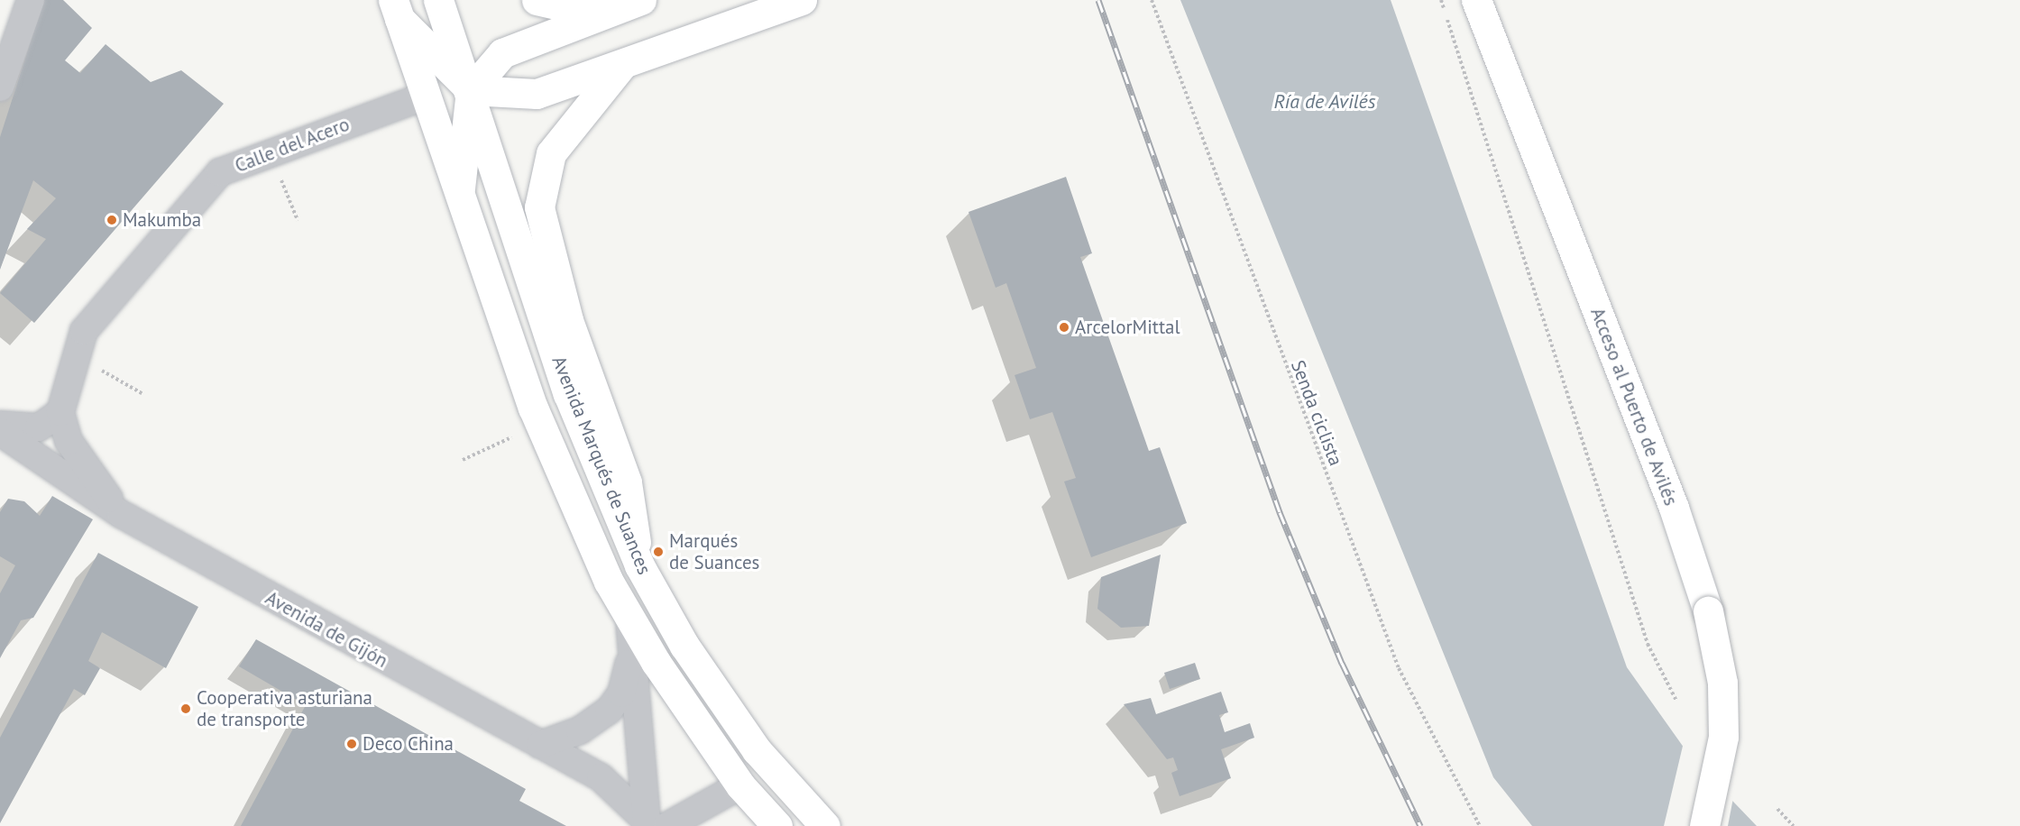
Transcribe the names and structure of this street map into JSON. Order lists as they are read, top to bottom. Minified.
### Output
{"streets":{"main road":["Acceso al Puerto de Avilés","Avenida Marqués de Suances"],"street":["Calle del Acero","Avenida de Gijón"],"path":["Senda ciclista"]},"crossings":[["Calle del Acero","Avenida Marqués de Suances"],["Calle del Acero","Avenida de Gijón"]],"water":["Ría de Avilés"],"places":["Makumba","ArcelorMittal","Marqués de Suances","Cooperativa asturiana de transporte","Deco China"]}
